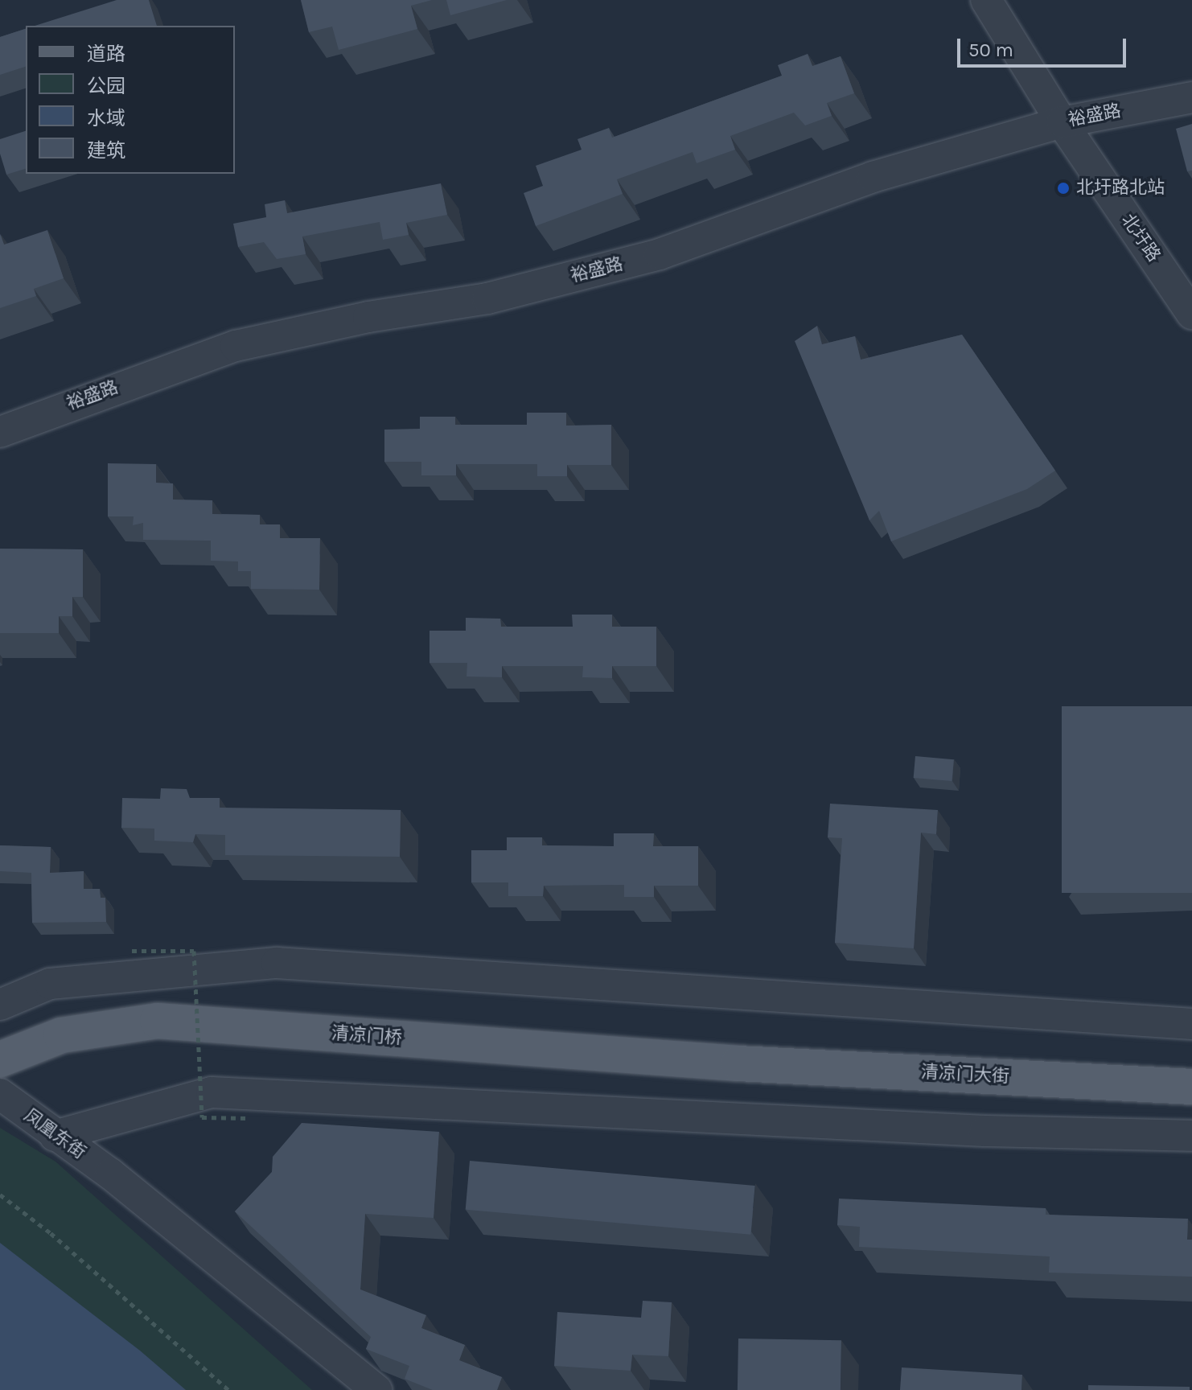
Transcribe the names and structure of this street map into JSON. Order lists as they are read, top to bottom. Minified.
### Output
{"streets":{"main road":["清凉门桥","清凉门大街"],"street":["裕盛路","北圩路","凤凰东街"]},"crossings":[["裕盛路","北圩路"],["清凉门桥","清凉门大街"]],"places":["北圩路北站"],"legend":["道路","公园","水域","建筑"],"scale_bar":"50 m"}
